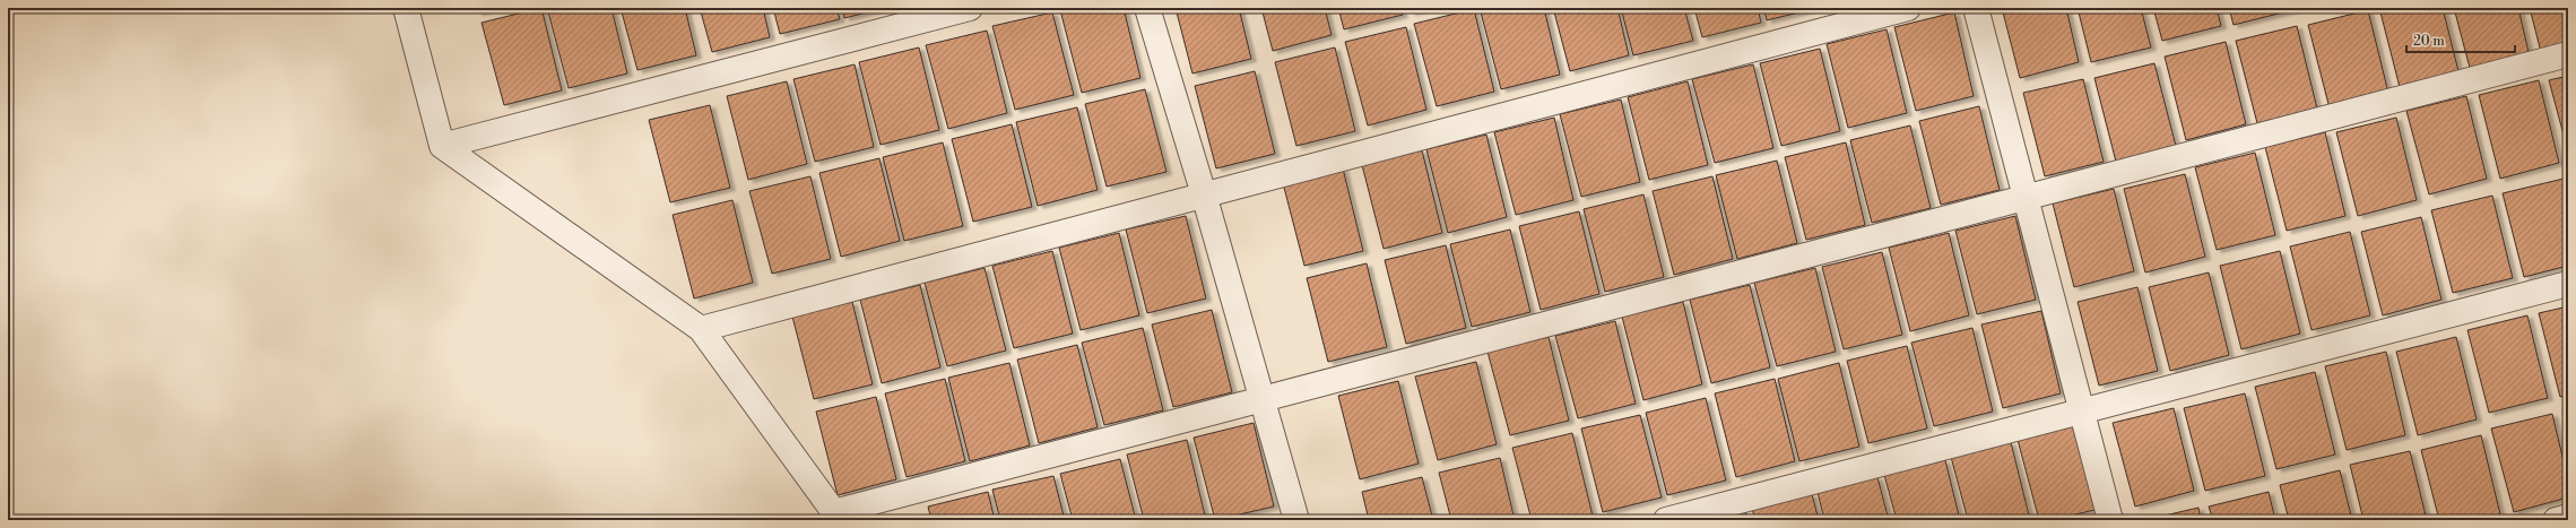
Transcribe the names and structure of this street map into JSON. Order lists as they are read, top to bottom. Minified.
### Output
{"scale_bar":"20 m"}
